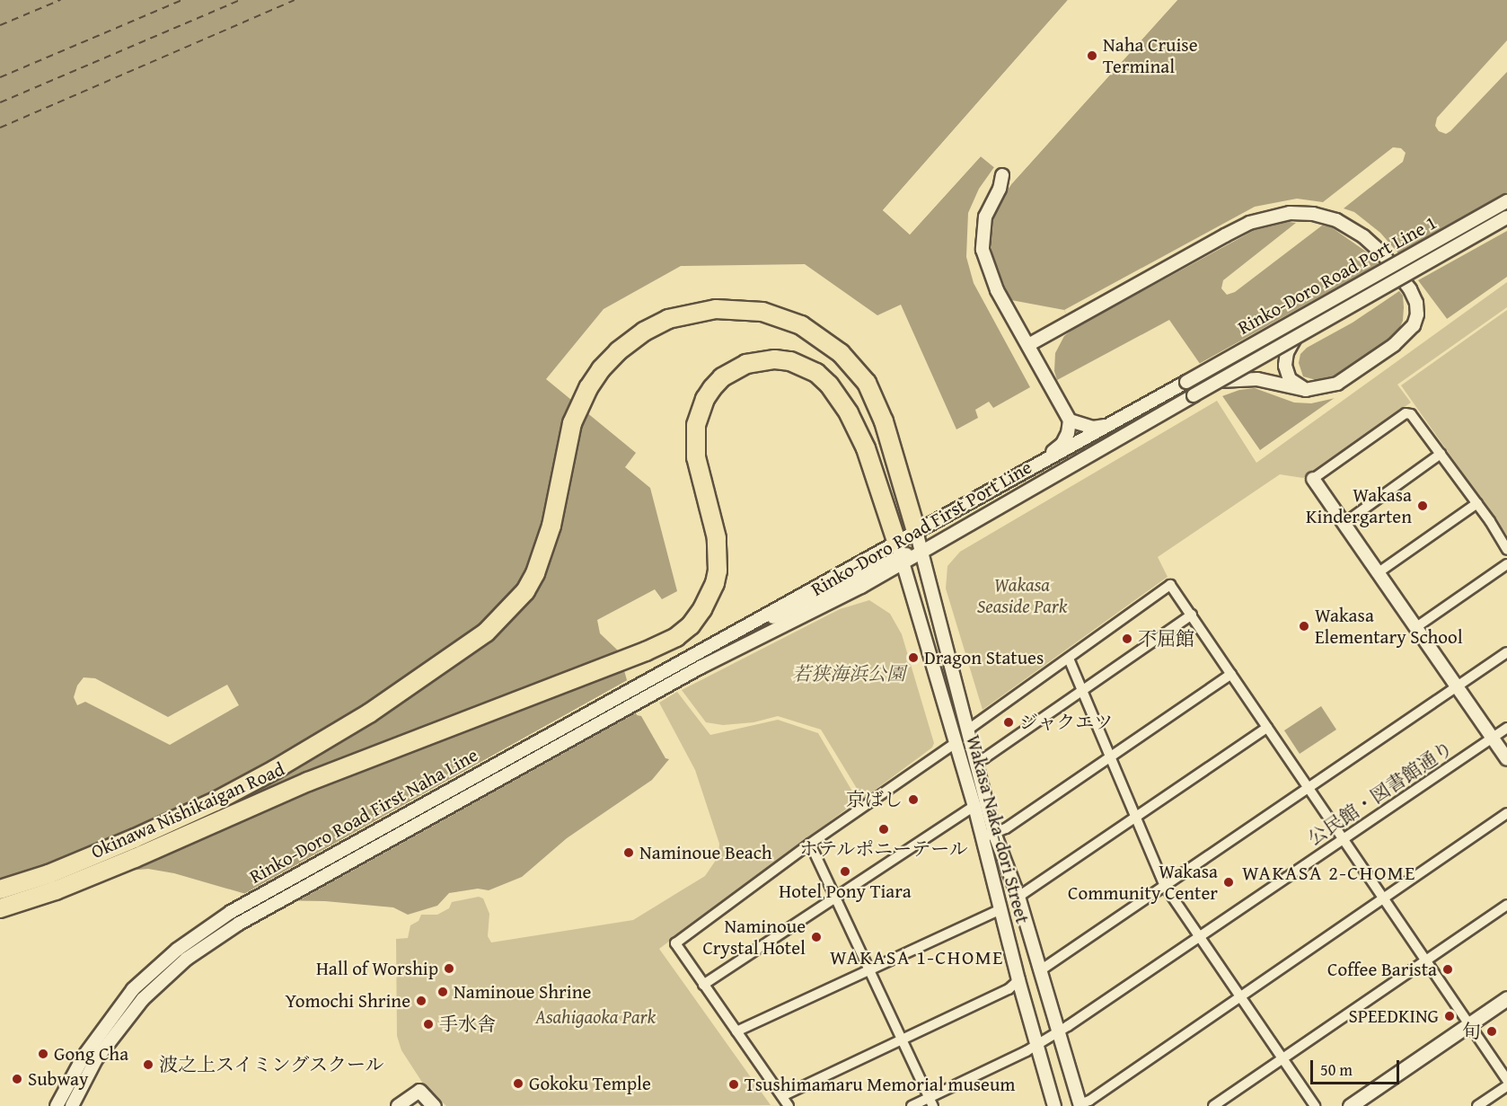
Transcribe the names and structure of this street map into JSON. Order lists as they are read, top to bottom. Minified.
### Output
{"streets":{"highway":["Okinawa Nishikaigan Road"],"street":["Rinko-Doro Road Port Line 1","Rinko-Doro Road First Port Line","公民館・図書館通り","Rinko-Doro Road First Naha Line","Wakasa Naka-dori Street"]},"crossings":[["Rinko-Doro Road Port Line 1","Rinko-Doro Road First Port Line"],["Rinko-Doro Road First Port Line","Okinawa Nishikaigan Road"],["Rinko-Doro Road First Port Line","Rinko-Doro Road First Naha Line"],["Rinko-Doro Road First Port Line","Wakasa Naka-dori Street"],["公民館・図書館通り","Wakasa Naka-dori Street"],["Okinawa Nishikaigan Road","Wakasa Naka-dori Street"]],"districts":["WAKASA 2-CHOME","WAKASA 1-CHOME"],"parks":["Wakasa Seaside Park","若狭海浜公園","Asahigaoka Park"],"places":["Naha Cruise Terminal","Wakasa Kindergarten","Wakasa Elementary School","不屈館","Dragon Statues","ジャクエツ","京ばし","ホテルポニーテール","Naminoue Beach","Hotel Pony Tiara","Wakasa Community Center","Naminoue Crystal Hotel","Hall of Worship","Coffee Barista","Naminoue Shrine","Yomochi Shrine","SPEEDKING","手水舎","旬","Gong Cha","波之上スイミングスクール","Subway","Gokoku Temple","Tsushimamaru Memorial museum"],"scale_bar":"50 m"}
